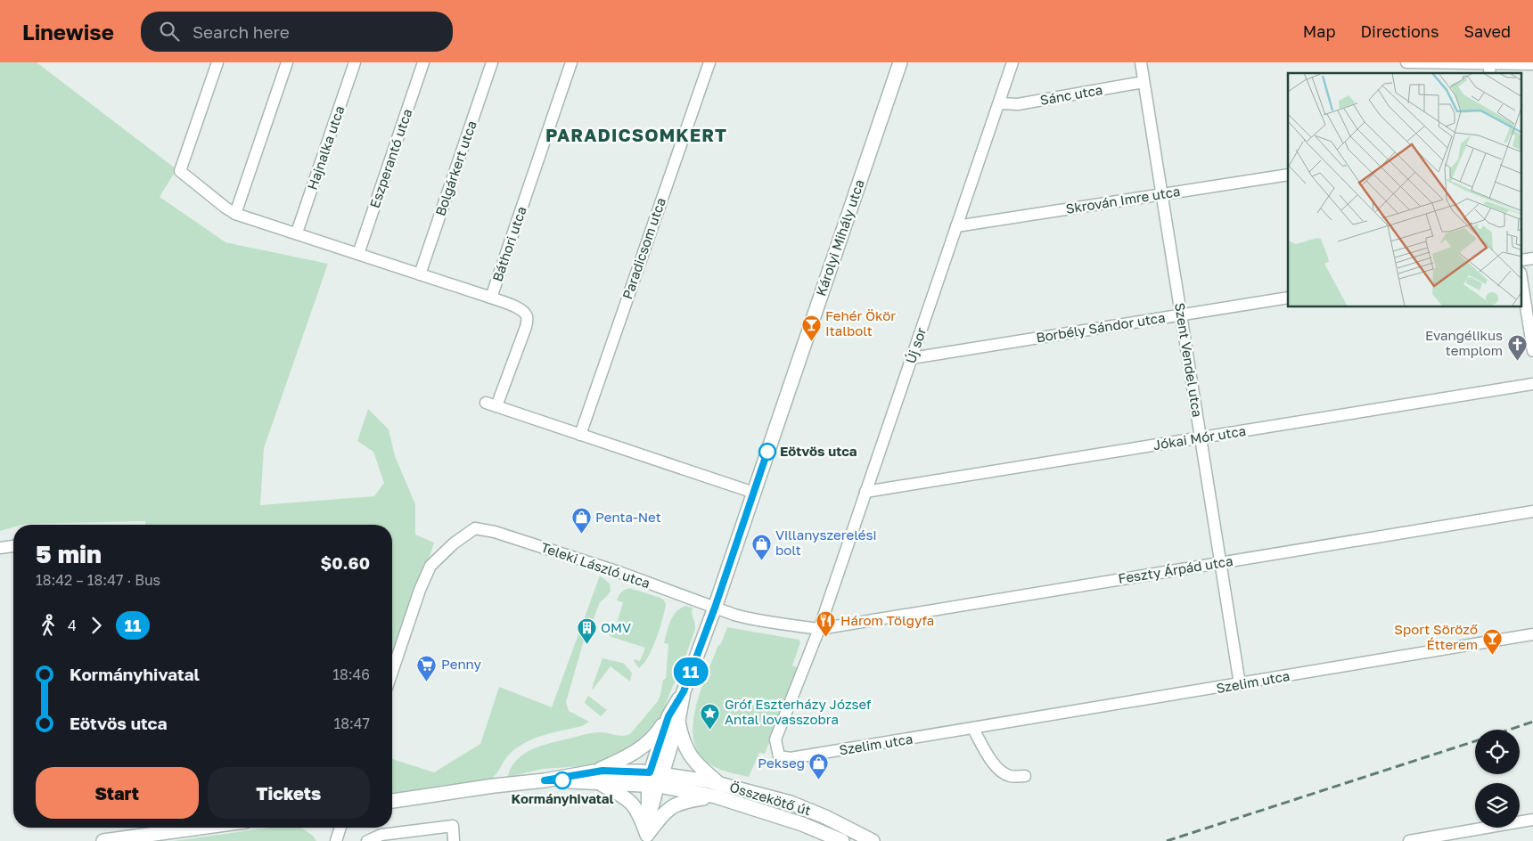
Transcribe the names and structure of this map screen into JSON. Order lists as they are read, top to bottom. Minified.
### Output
{"streets":{"street":["Sánc utca","Hajnalka utca","Eszperantó utca","Bolgárkert utca","Skrován Imre utca","Károlyi Mihály utca","Báthori utca","Paradicsom utca","Borbély Sándor utca","Új sor","Szent Vendel utca","Jókai Mór utca","Teleki László utca","Feszty Árpád utca","Szelim utca","Összekötő út"]},"crossings":[["Sánc utca","Új sor"],["Sánc utca","Szent Vendel utca"],["Skrován Imre utca","Új sor"],["Skrován Imre utca","Szent Vendel utca"],["Károlyi Mihály utca","Teleki László utca"],["Károlyi Mihály utca","Összekötő út"],["Báthori utca","Paradicsom utca"],["Borbély Sándor utca","Új sor"],["Borbély Sándor utca","Szent Vendel utca"],["Új sor","Jókai Mór utca"],["Új sor","Teleki László utca"],["Új sor","Feszty Árpád utca"],["Új sor","Szelim utca"],["Szent Vendel utca","Jókai Mór utca"],["Szent Vendel utca","Feszty Árpád utca"],["Szent Vendel utca","Szelim utca"],["Teleki László utca","Feszty Árpád utca"]],"districts":["PARADICSOMKERT"],"places":{"bar":["Fehér Ökör Italbolt","Sport Söröző Étterem"],"church":["Evangélikus templom"],"other":["Eötvös utca","Kormányhivatal"],"shop":["Penta-Net","Villanyszerelési bolt","Pekseg"],"restaurant":["Három Tölgyfa"],"building":["OMV"],"supermarket":["Penny"],"place":["Gróf Eszterházy József Antal lovasszobra"]},"lines":["bus line 11"],"page":{"header":"Linewise","search":"Search here","nav":["Map","Directions","Saved"],"on_map":"11","heading":["5 min","18:42 – 18:47 · Bus","$0.60"],"legs":["4","11"],"list":[{"name":"Kormányhivatal","value":"18:46"},{"name":"Eötvös utca","value":"18:47"}],"buttons":["Start","Tickets"]}}
